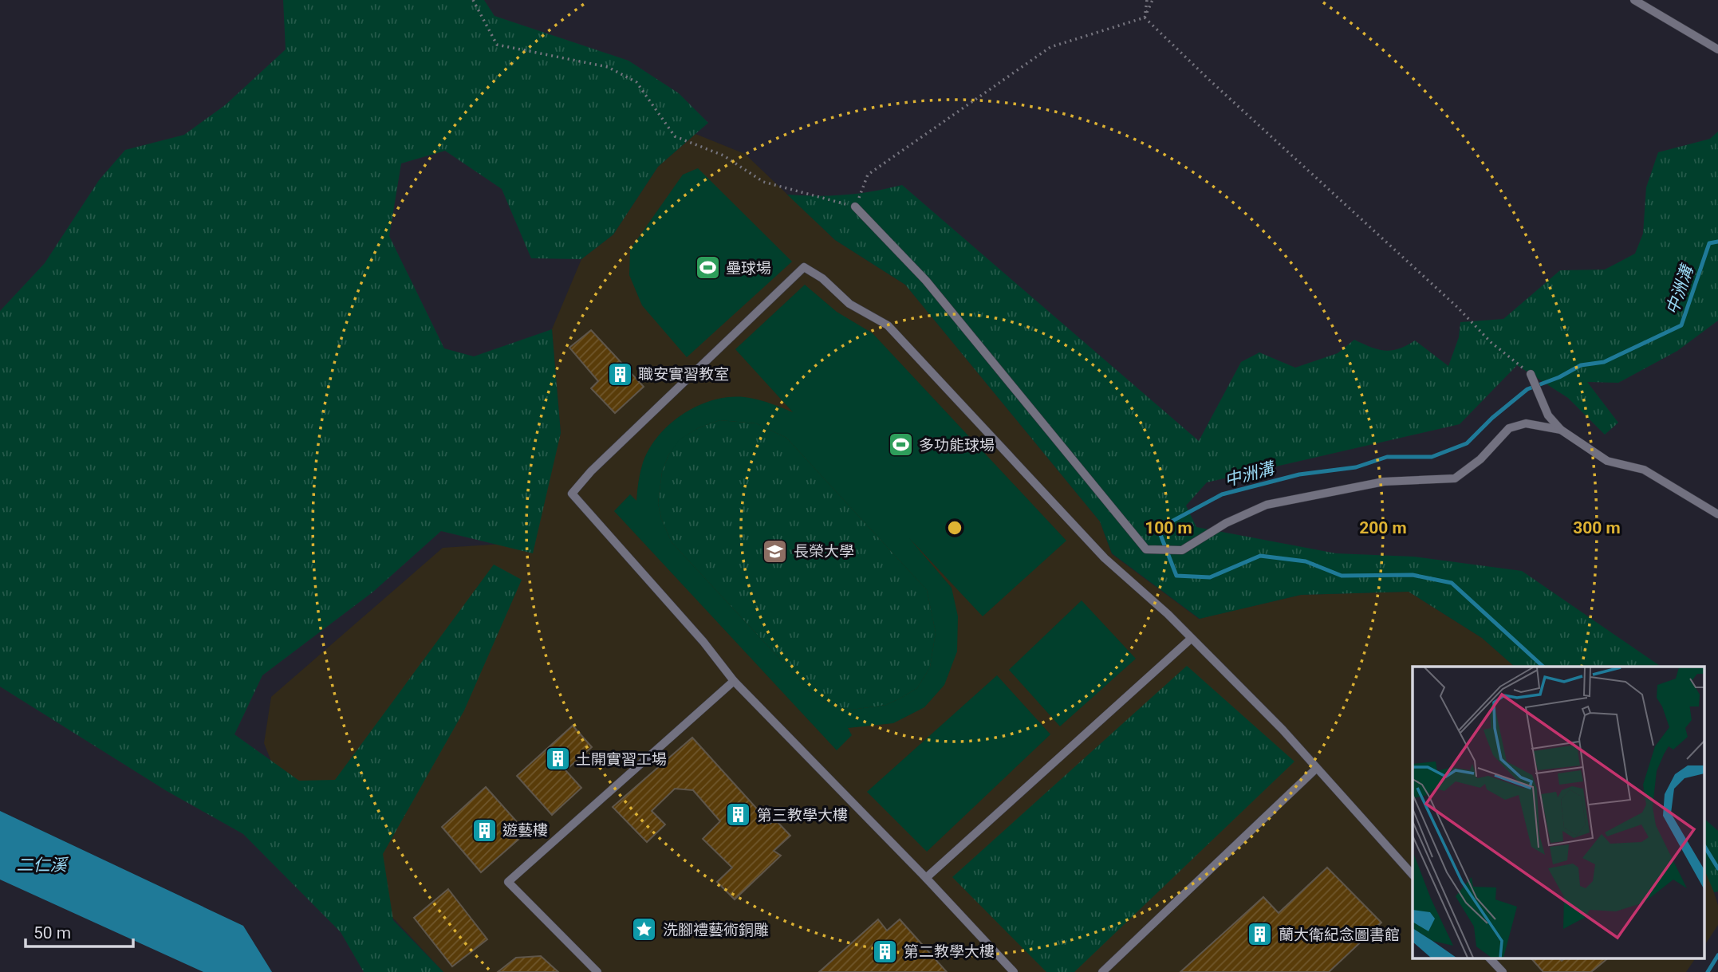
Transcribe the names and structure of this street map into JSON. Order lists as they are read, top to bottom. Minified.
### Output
{"water":["中洲溝","二仁溪"],"places":{"sports":["壘球場","多功能球場"],"building":["職安實習教室","土開實習工場","第三教學大樓","遊藝樓","蘭大衛紀念圖書館","第二教學大樓"],"school or university":["長榮大學"],"place":["洗腳禮藝術銅雕"]},"scale_bar":"50 m","rings":["100 m","200 m","300 m"]}
